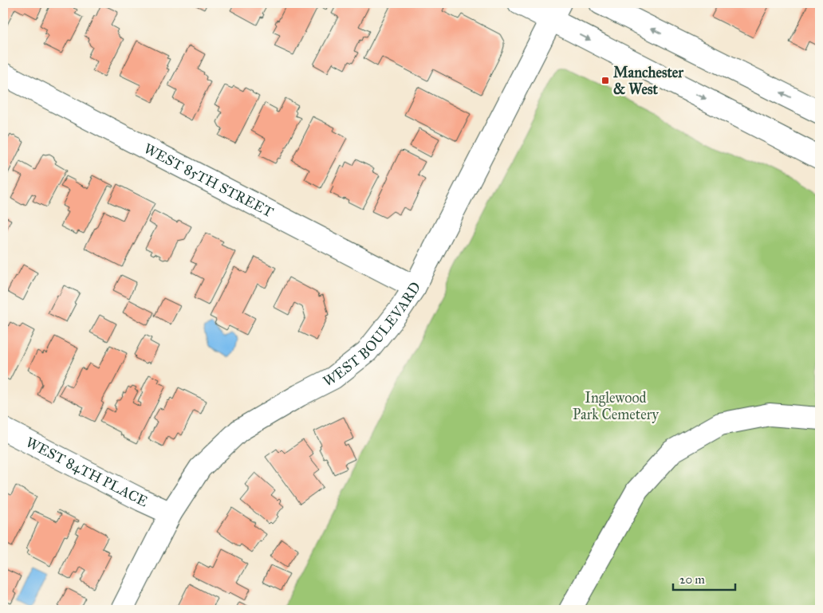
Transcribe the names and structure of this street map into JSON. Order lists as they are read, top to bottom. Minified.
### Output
{"streets":{"street":["WEST 85TH STREET","WEST BOULEVARD","WEST 84TH PLACE"]},"crossings":[["WEST 85TH STREET","WEST BOULEVARD"],["WEST BOULEVARD","WEST 84TH PLACE"]],"parks":["Inglewood Park Cemetery"],"places":{"transit":["Manchester & West"]},"scale_bar":"20 m"}
